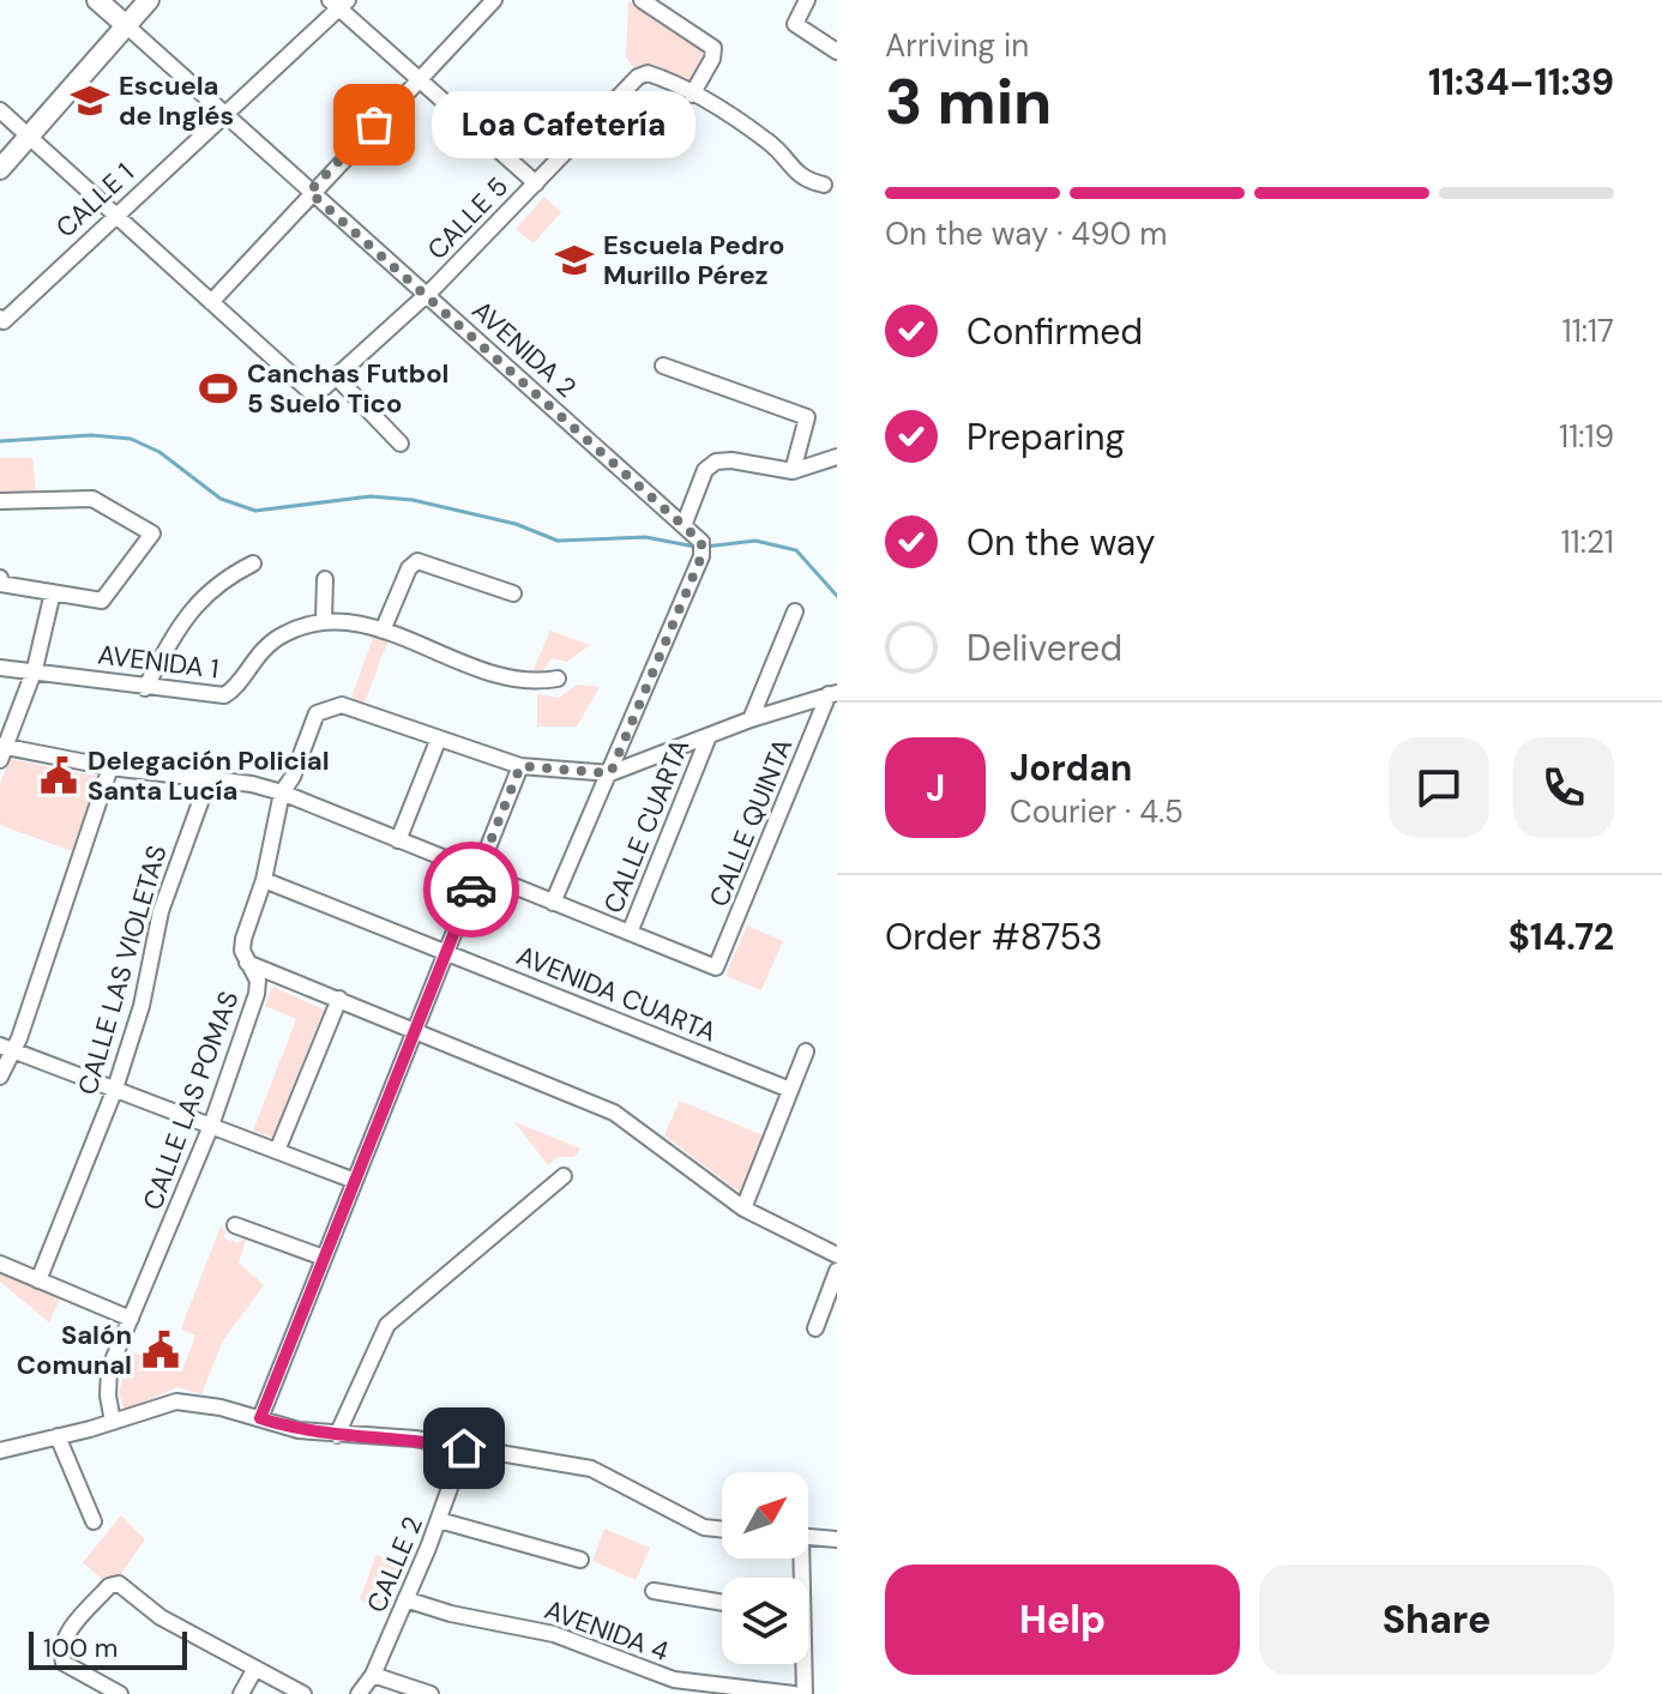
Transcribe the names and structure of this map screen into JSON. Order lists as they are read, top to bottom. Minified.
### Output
{"streets":{"main road":["AVENIDA 2"],"street":["CALLE 1","CALLE 5","AVENIDA 1","CALLE QUINTA","CALLE CUARTA","CALLE LAS VIOLETAS","AVENIDA CUARTA","CALLE LAS POMAS","CALLE 2","AVENIDA 4"]},"crossings":[["CALLE 1","AVENIDA 2"],["CALLE 5","AVENIDA 2"],["CALLE QUINTA","CALLE CUARTA"],["AVENIDA CUARTA","CALLE LAS POMAS"],["CALLE 2","AVENIDA 4"]],"places":{"school or university":["Escuela de Inglés","Escuela Pedro Murillo Pérez"],"other":["Loa Cafetería"],"sports":["Canchas Futbol 5 Suelo Tico"],"public building":["Delegación Policial Santa Lucía","Salón Comunal"]},"scale_bar":"100 m","north":"top right","page":{"heading":["3 min","Arriving in","11:34–11:39"],"panel":["Jordan","Courier · 4.5","Order #8753","$14.72"],"bubble":"Loa Cafetería","bar":"On the way · 490 m","list":[["Confirmed","11:17"],["Preparing","11:19"],["On the way","11:21"],"Delivered"],"round":"J","buttons":["Help","Share"],"scale":"100 m"}}
